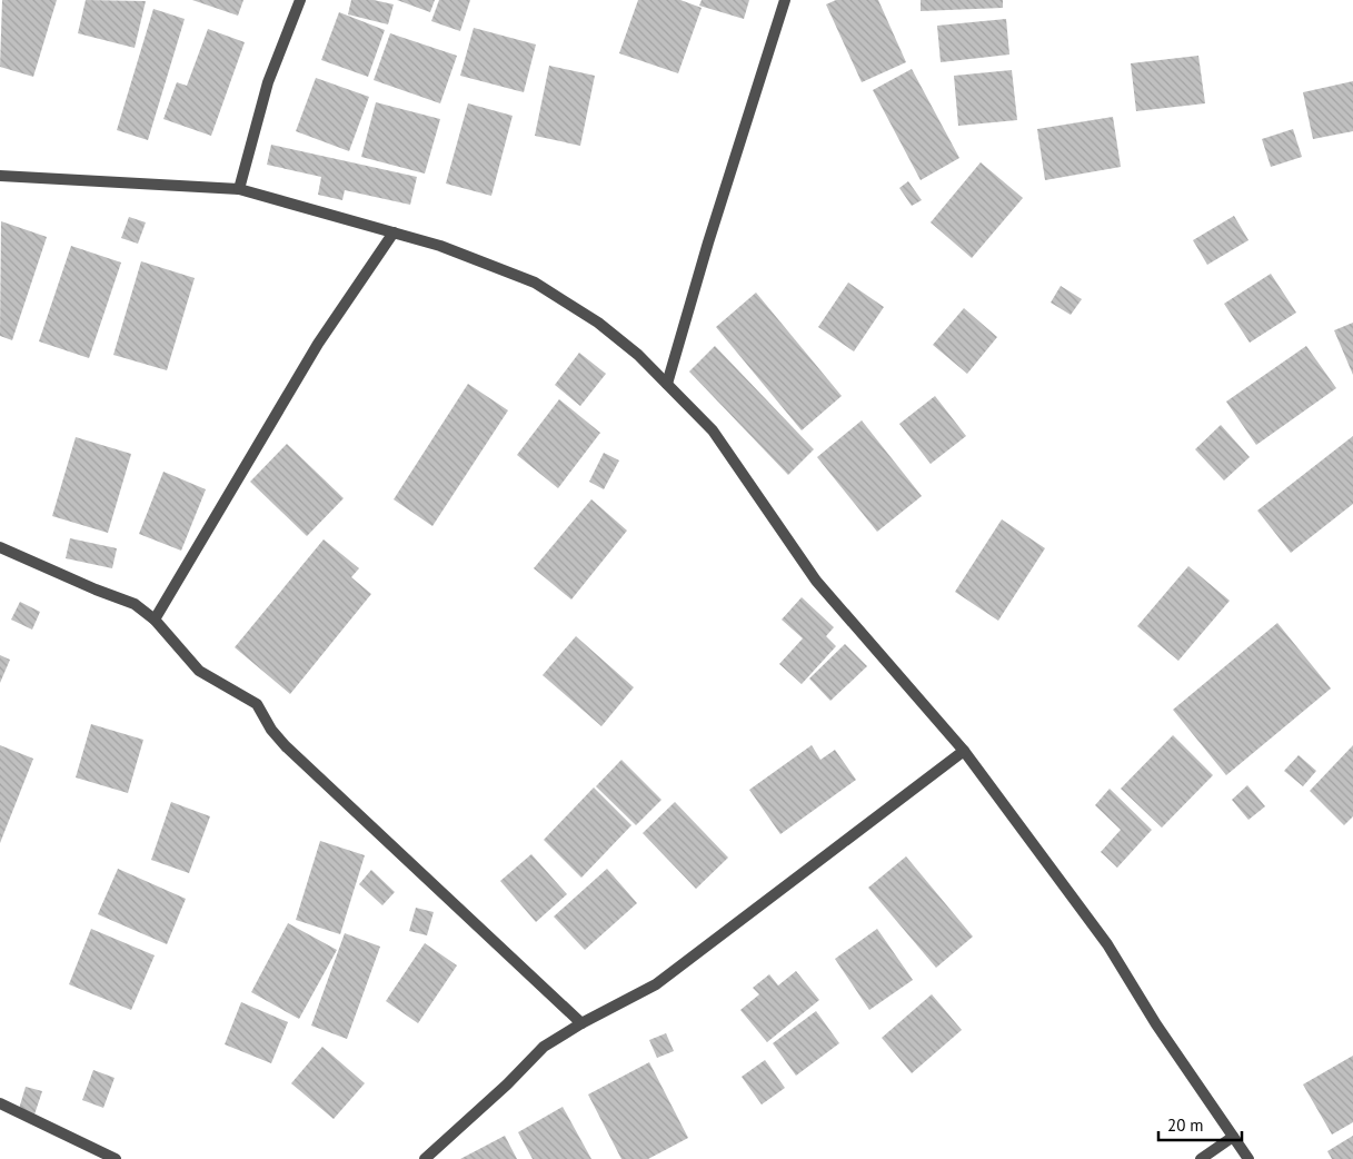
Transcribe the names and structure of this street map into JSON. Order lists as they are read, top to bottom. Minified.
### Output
{"scale_bar":"20 m"}
